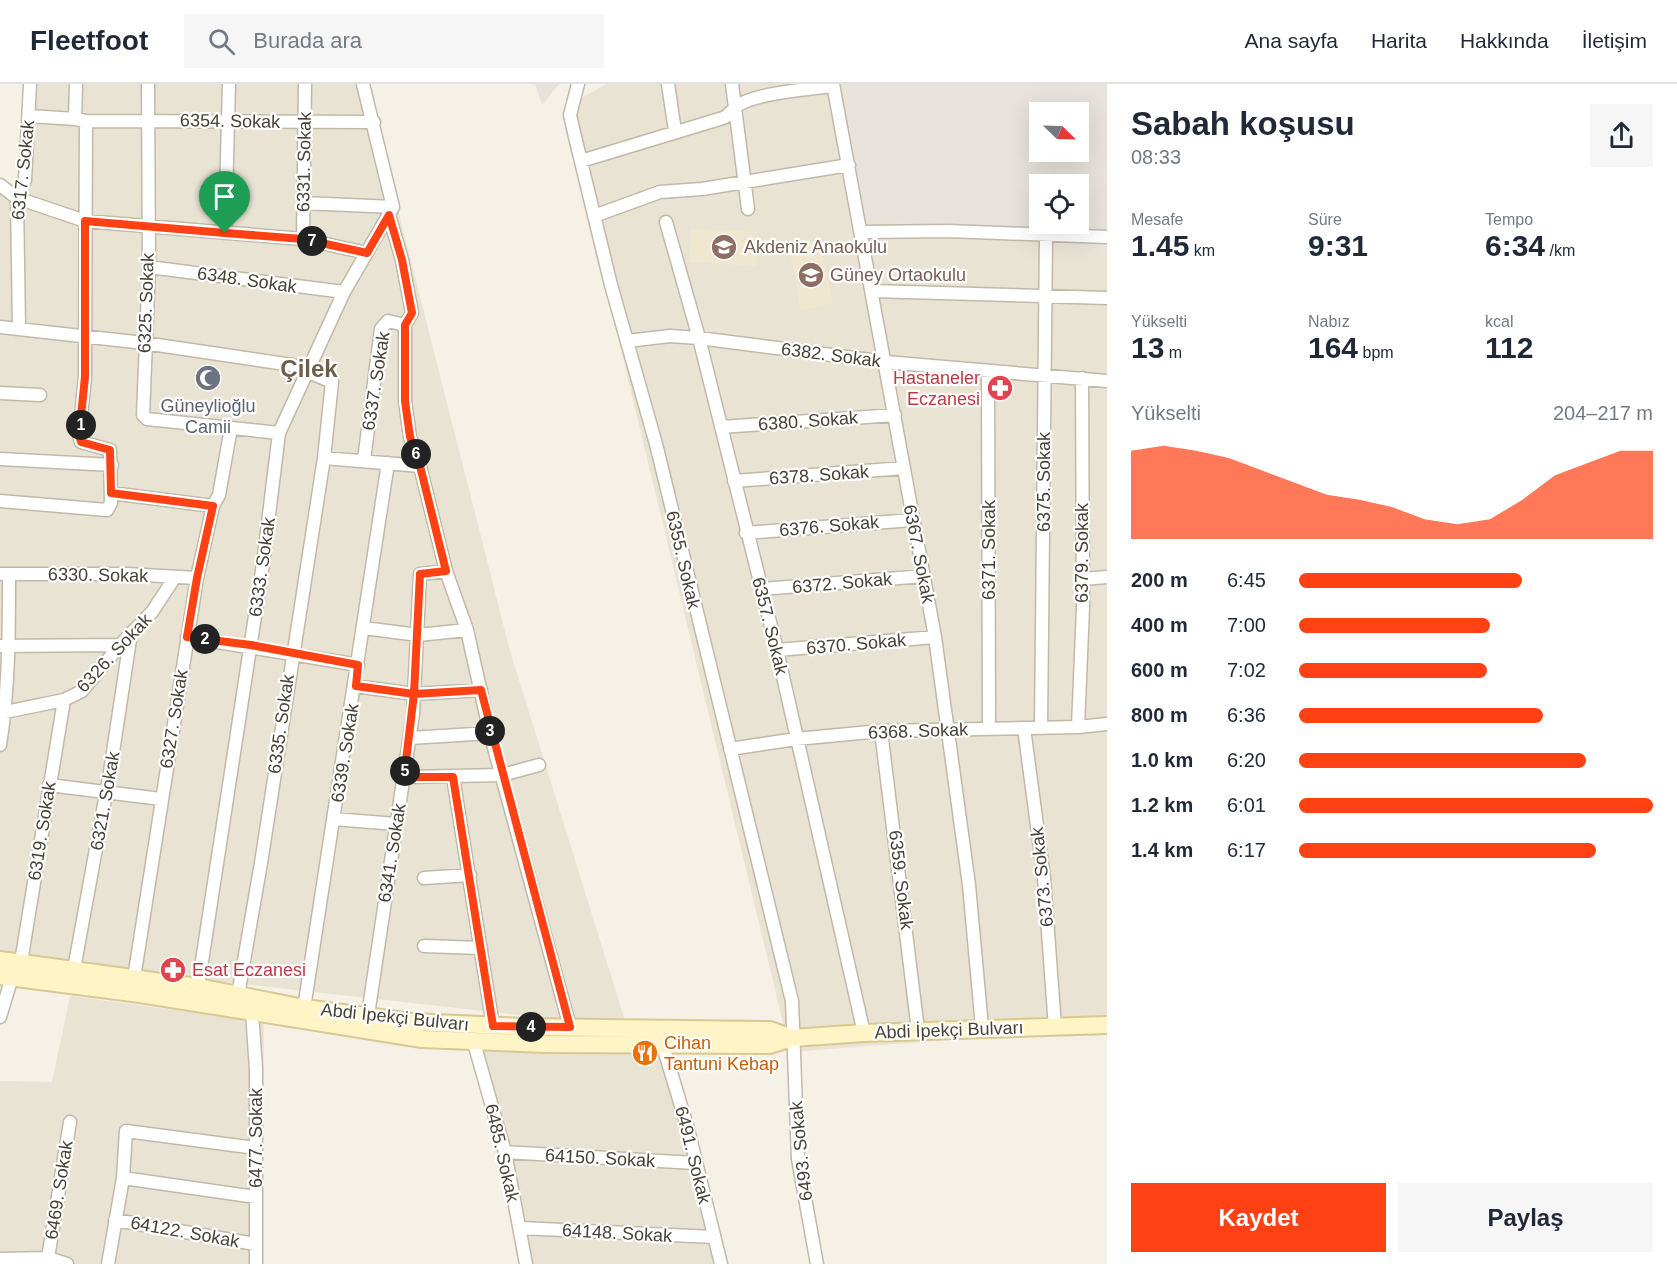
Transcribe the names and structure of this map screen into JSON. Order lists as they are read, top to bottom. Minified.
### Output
{"streets":{"street":["6354. Sokak","6331. Sokak","6317. Sokak","6348. Sokak","6325. Sokak","6382. Sokak","6337. Sokak","6380. Sokak","6378. Sokak","6375. Sokak","6376. Sokak","6371. Sokak","6379. Sokak","6367. Sokak","6355. Sokak","6333. Sokak","6330. Sokak","6372. Sokak","6357. Sokak","6370. Sokak","6326. Sokak","6327. Sokak","6335. Sokak","6368. Sokak","6339. Sokak","6321. Sokak","6319. Sokak","6341. Sokak","6373. Sokak","6359. Sokak","Abdi İpekçi Bulvarı","6477. Sokak","6493. Sokak","6485. Sokak","6491. Sokak","64150. Sokak","6469. Sokak","64122. Sokak","64148. Sokak"]},"crossings":[["6354. Sokak","6331. Sokak"],["6354. Sokak","6317. Sokak"],["6354. Sokak","6325. Sokak"],["6348. Sokak","6325. Sokak"],["6348. Sokak","6333. Sokak"],["6325. Sokak","6327. Sokak"],["6382. Sokak","6375. Sokak"],["6382. Sokak","6371. Sokak"],["6382. Sokak","6379. Sokak"],["6382. Sokak","6367. Sokak"],["6382. Sokak","6355. Sokak"],["6382. Sokak","6357. Sokak"],["6380. Sokak","6367. Sokak"],["6380. Sokak","6357. Sokak"],["6378. Sokak","6367. Sokak"],["6378. Sokak","6357. Sokak"],["6375. Sokak","6368. Sokak"],["6376. Sokak","6367. Sokak"],["6376. Sokak","6357. Sokak"],["6371. Sokak","6368. Sokak"],["6379. Sokak","6368. Sokak"],["6367. Sokak","6372. Sokak"],["6367. Sokak","6370. Sokak"],["6367. Sokak","6368. Sokak"],["6367. Sokak","Abdi İpekçi Bulvarı"],["6355. Sokak","6368. Sokak"],["6355. Sokak","Abdi İpekçi Bulvarı"],["6355. Sokak","6493. Sokak"],["6333. Sokak","6335. Sokak"],["6333. Sokak","Abdi İpekçi Bulvarı"],["6330. Sokak","6326. Sokak"],["6330. Sokak","6327. Sokak"],["6372. Sokak","6357. Sokak"],["6357. Sokak","6370. Sokak"],["6357. Sokak","6368. Sokak"],["6357. Sokak","Abdi İpekçi Bulvarı"],["6326. Sokak","6321. Sokak"],["6326. Sokak","6319. Sokak"],["6327. Sokak","Abdi İpekçi Bulvarı"],["6335. Sokak","Abdi İpekçi Bulvarı"],["6368. Sokak","6373. Sokak"],["6368. Sokak","6359. Sokak"],["6339. Sokak","Abdi İpekçi Bulvarı"],["6321. Sokak","Abdi İpekçi Bulvarı"],["6319. Sokak","Abdi İpekçi Bulvarı"],["6341. Sokak","Abdi İpekçi Bulvarı"],["6373. Sokak","Abdi İpekçi Bulvarı"],["6359. Sokak","Abdi İpekçi Bulvarı"],["Abdi İpekçi Bulvarı","6477. Sokak"],["Abdi İpekçi Bulvarı","6493. Sokak"],["Abdi İpekçi Bulvarı","6485. Sokak"],["Abdi İpekçi Bulvarı","6491. Sokak"],["6477. Sokak","64122. Sokak"],["6485. Sokak","64150. Sokak"],["6485. Sokak","64148. Sokak"],["6491. Sokak","64150. Sokak"],["6491. Sokak","64148. Sokak"]],"districts":["Çilek"],"places":{"school or university":["Akdeniz Anaokulu","Güney Ortaokulu"],"mosque":["Güneylioğlu Camii"],"pharmacy":["Hastaneler Eczanesi","Esat Eczanesi"],"restaurant":["Cihan Tantuni Kebap"]},"north":"bottom right","page":{"header":"Fleetfoot","search":"Burada ara","nav":["Ana sayfa","Harita","Hakkında","İletişim"],"heading":["Sabah koşusu","08:33"],"stats":[["Mesafe","1.45 km"],["Süre","9:31"],["Tempo","6:34 /km"],["Yükselti","13 m"],["Nabız","164 bpm"],["kcal","112"]],"pins":["7","1","6","2","3","5","4"],"chart":["Yükselti","204–217 m"],"list":[{"name":"200 m","note":"6:45"},{"name":"400 m","note":"7:00"},{"name":"600 m","note":"7:02"},{"name":"800 m","note":"6:36"},{"name":"1.0 km","note":"6:20"},{"name":"1.2 km","note":"6:01"},{"name":"1.4 km","note":"6:17"}],"buttons":["Kaydet","Paylaş"]}}
